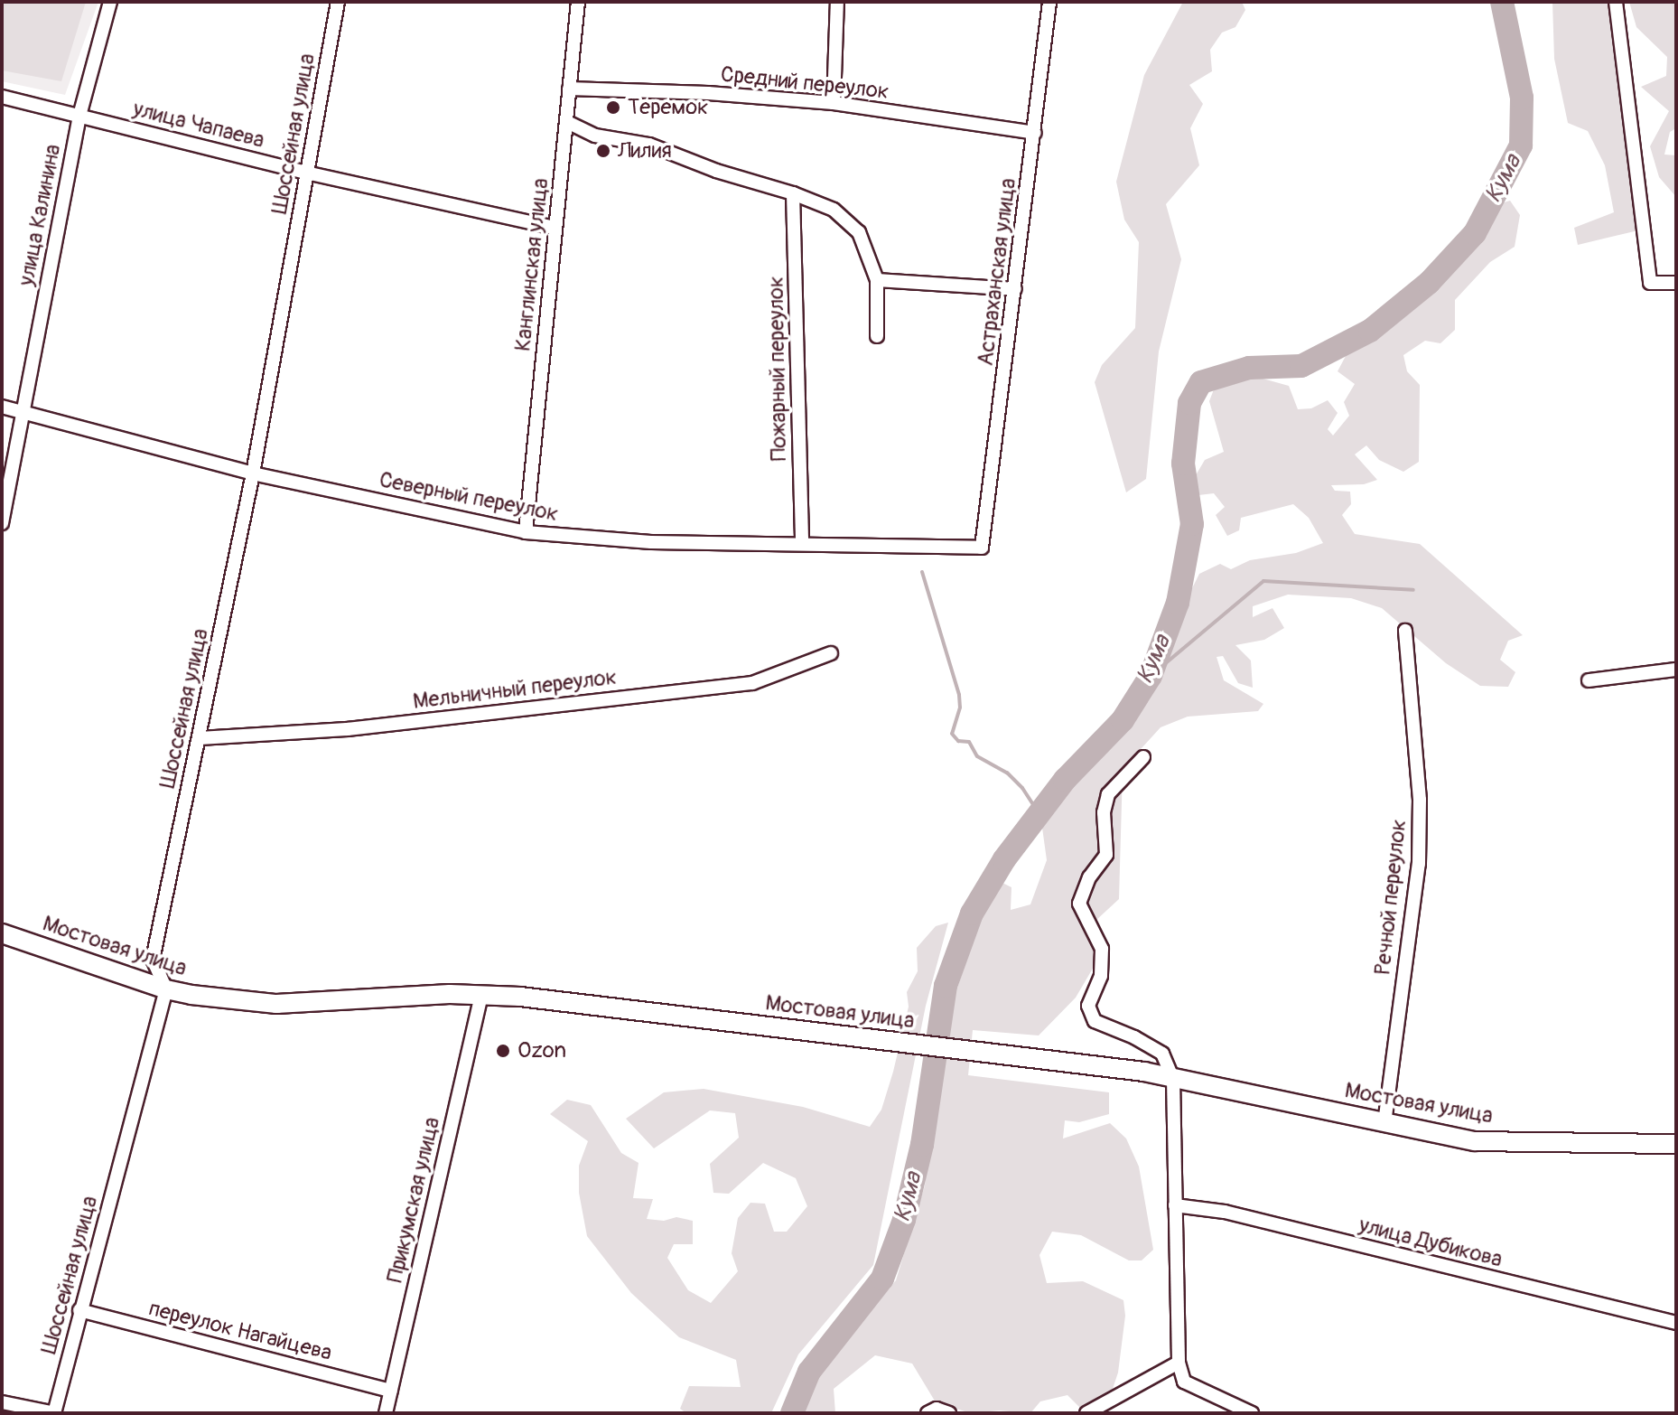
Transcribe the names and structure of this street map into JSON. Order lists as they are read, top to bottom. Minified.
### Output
{"streets":{"main road":["Мостовая улица"],"street":["Средний переулок","улица Чапаева","Шоссейная улица","улица Калинина","Канглинская улица","Астраханская улица","Пожарный переулок","Северный переулок","Мельничный переулок","Речной переулок","Прикумская улица","улица Дубикова","переулок Нагайцева"]},"crossings":[["Средний переулок","Канглинская улица"],["Средний переулок","Астраханская улица"],["улица Чапаева","Шоссейная улица"],["улица Чапаева","улица Калинина"],["улица Чапаева","Канглинская улица"],["Шоссейная улица","Северный переулок"],["Шоссейная улица","Мельничный переулок"],["Шоссейная улица","Мостовая улица"],["Шоссейная улица","переулок Нагайцева"],["улица Калинина","Северный переулок"],["Канглинская улица","Северный переулок"],["Астраханская улица","Северный переулок"],["Пожарный переулок","Северный переулок"],["Речной переулок","Мостовая улица"],["Мостовая улица","Прикумская улица"],["Прикумская улица","переулок Нагайцева"]],"water":["Кума"],"places":["Теремок","Лилия","Ozon"]}
